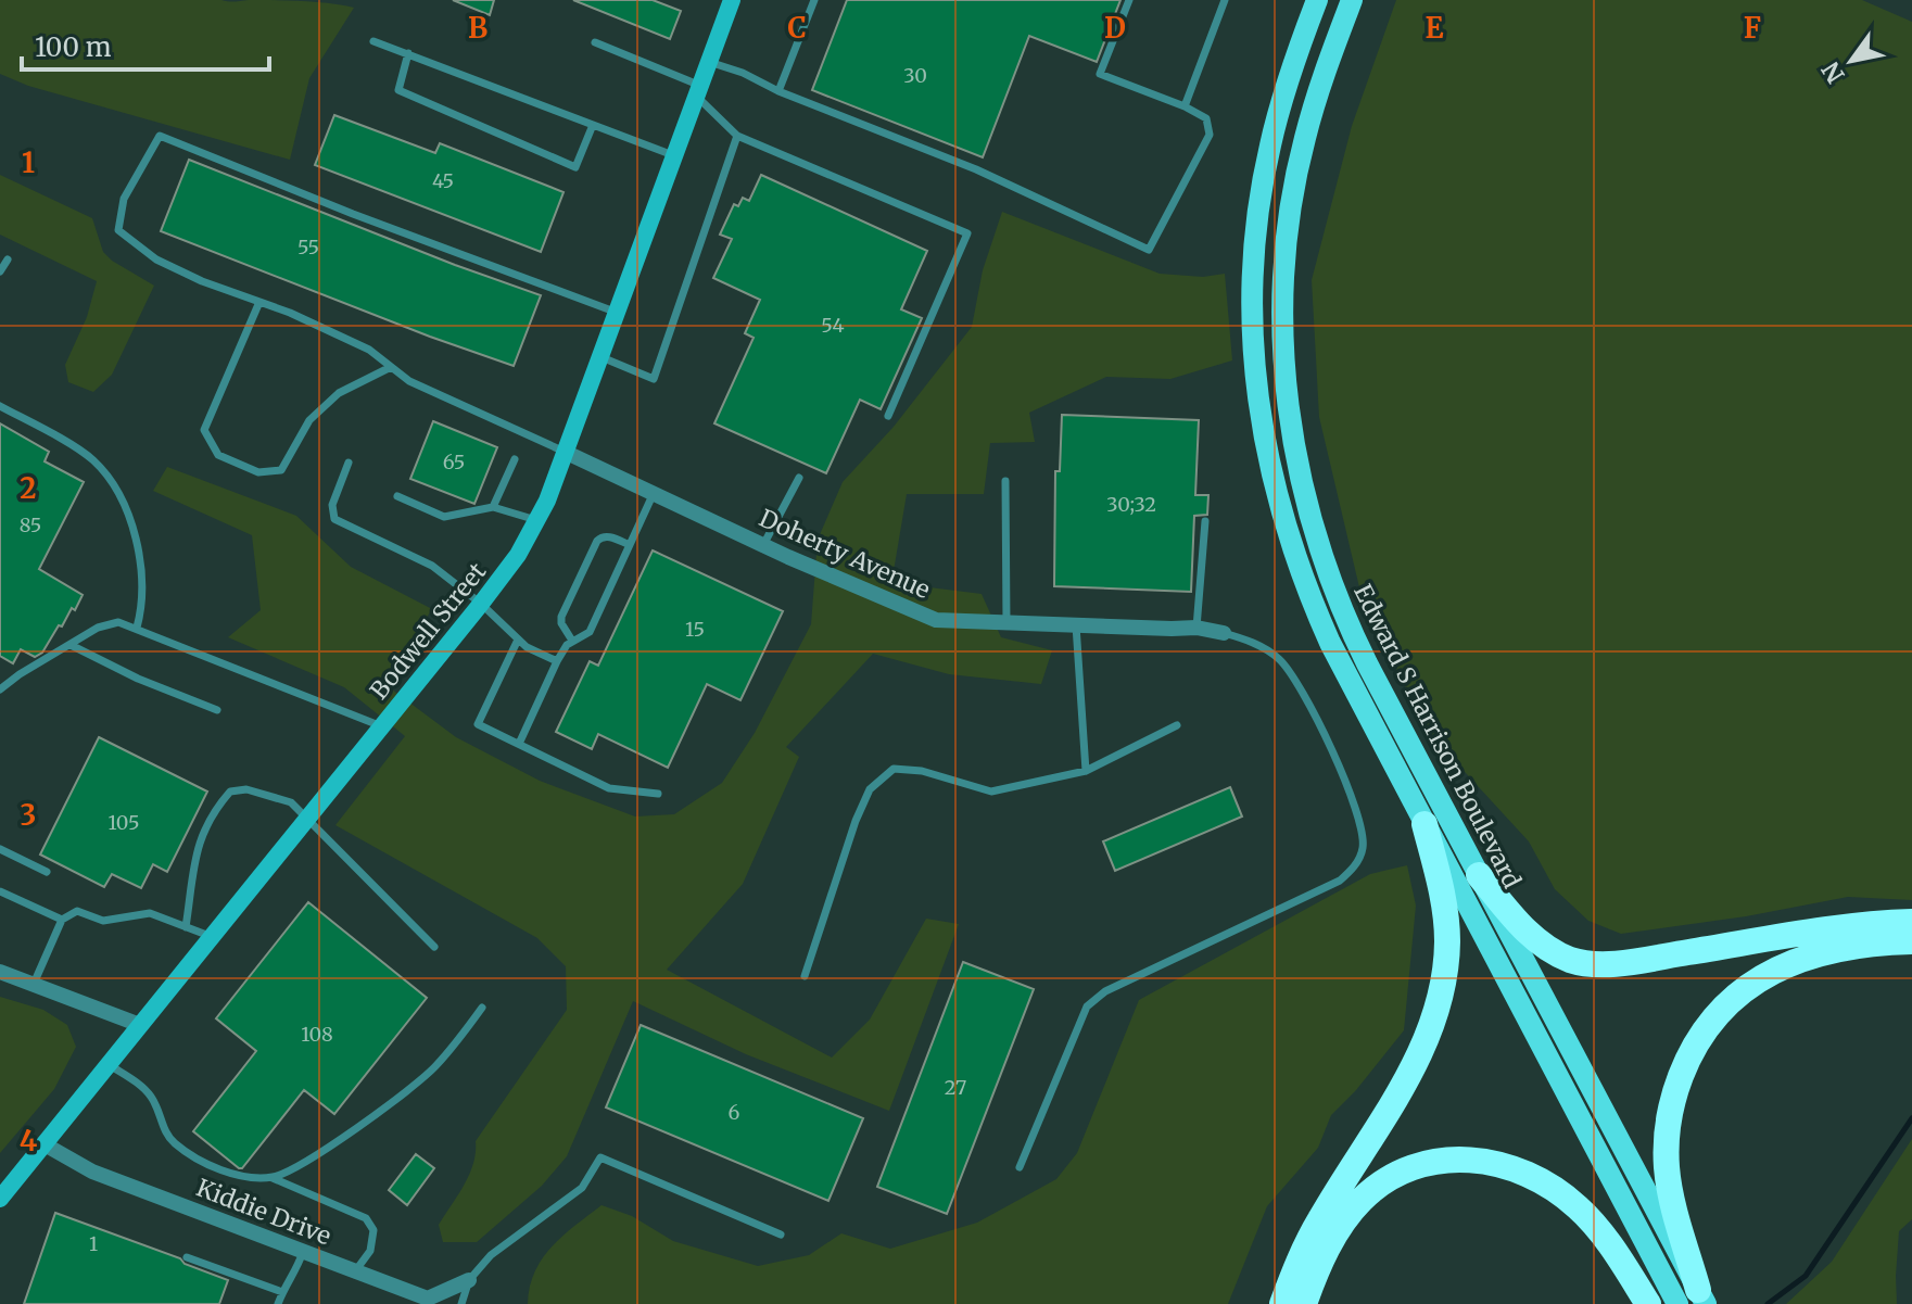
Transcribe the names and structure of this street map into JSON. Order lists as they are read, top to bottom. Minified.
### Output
{"streets":{"main road":["Edward S Harrison Boulevard"],"street":["Doherty Avenue","Bodwell Street","Kiddie Drive"]},"crossings":[["Doherty Avenue","Bodwell Street"],["Bodwell Street","Kiddie Drive"]],"house_numbers":["30","45","55","54","65","30;32","85","15","105","108","27","6","1"],"scale_bar":"100 m","north":"bottom left","grid":{"columns":["B","C","D","E","F"],"rows":["1","2","3","4"]}}
